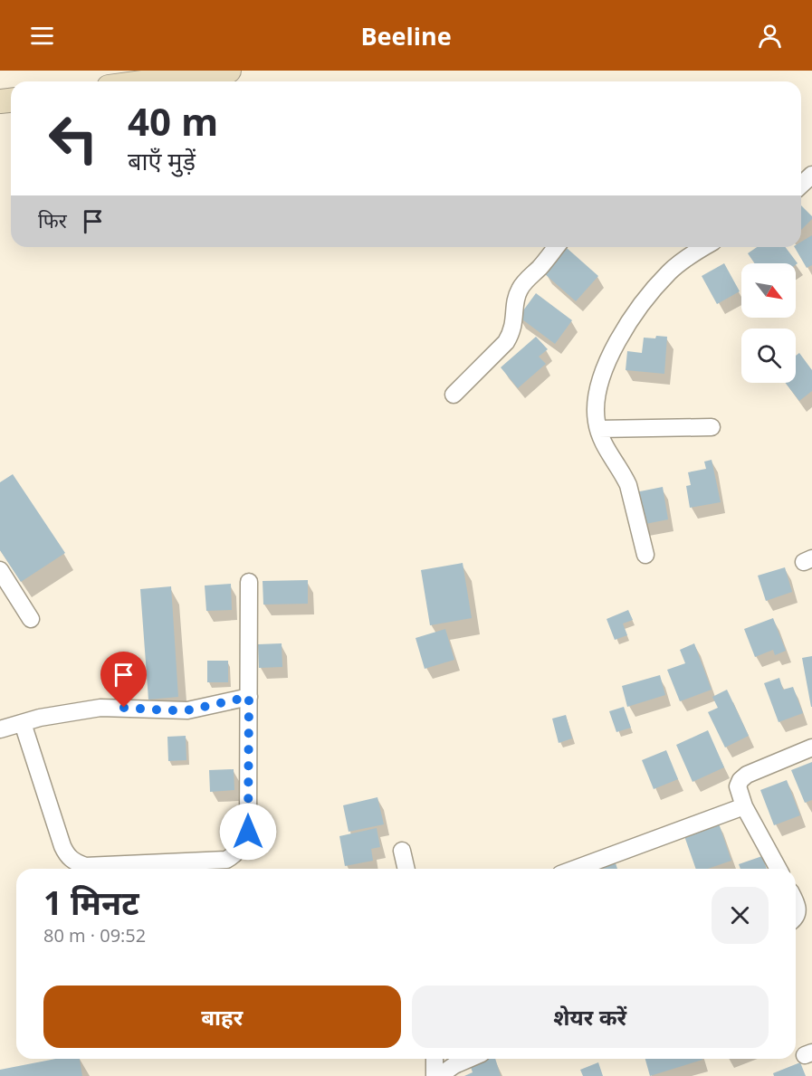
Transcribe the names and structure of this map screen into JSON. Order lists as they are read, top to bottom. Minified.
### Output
{"north":"bottom right","page":{"header":"Beeline","turn":["40 m","बाएँ मुड़ें"],"then":"फिर","heading":["1 मिनट","80 m · 09:52"],"buttons":["बाहर","शेयर करें"]}}
